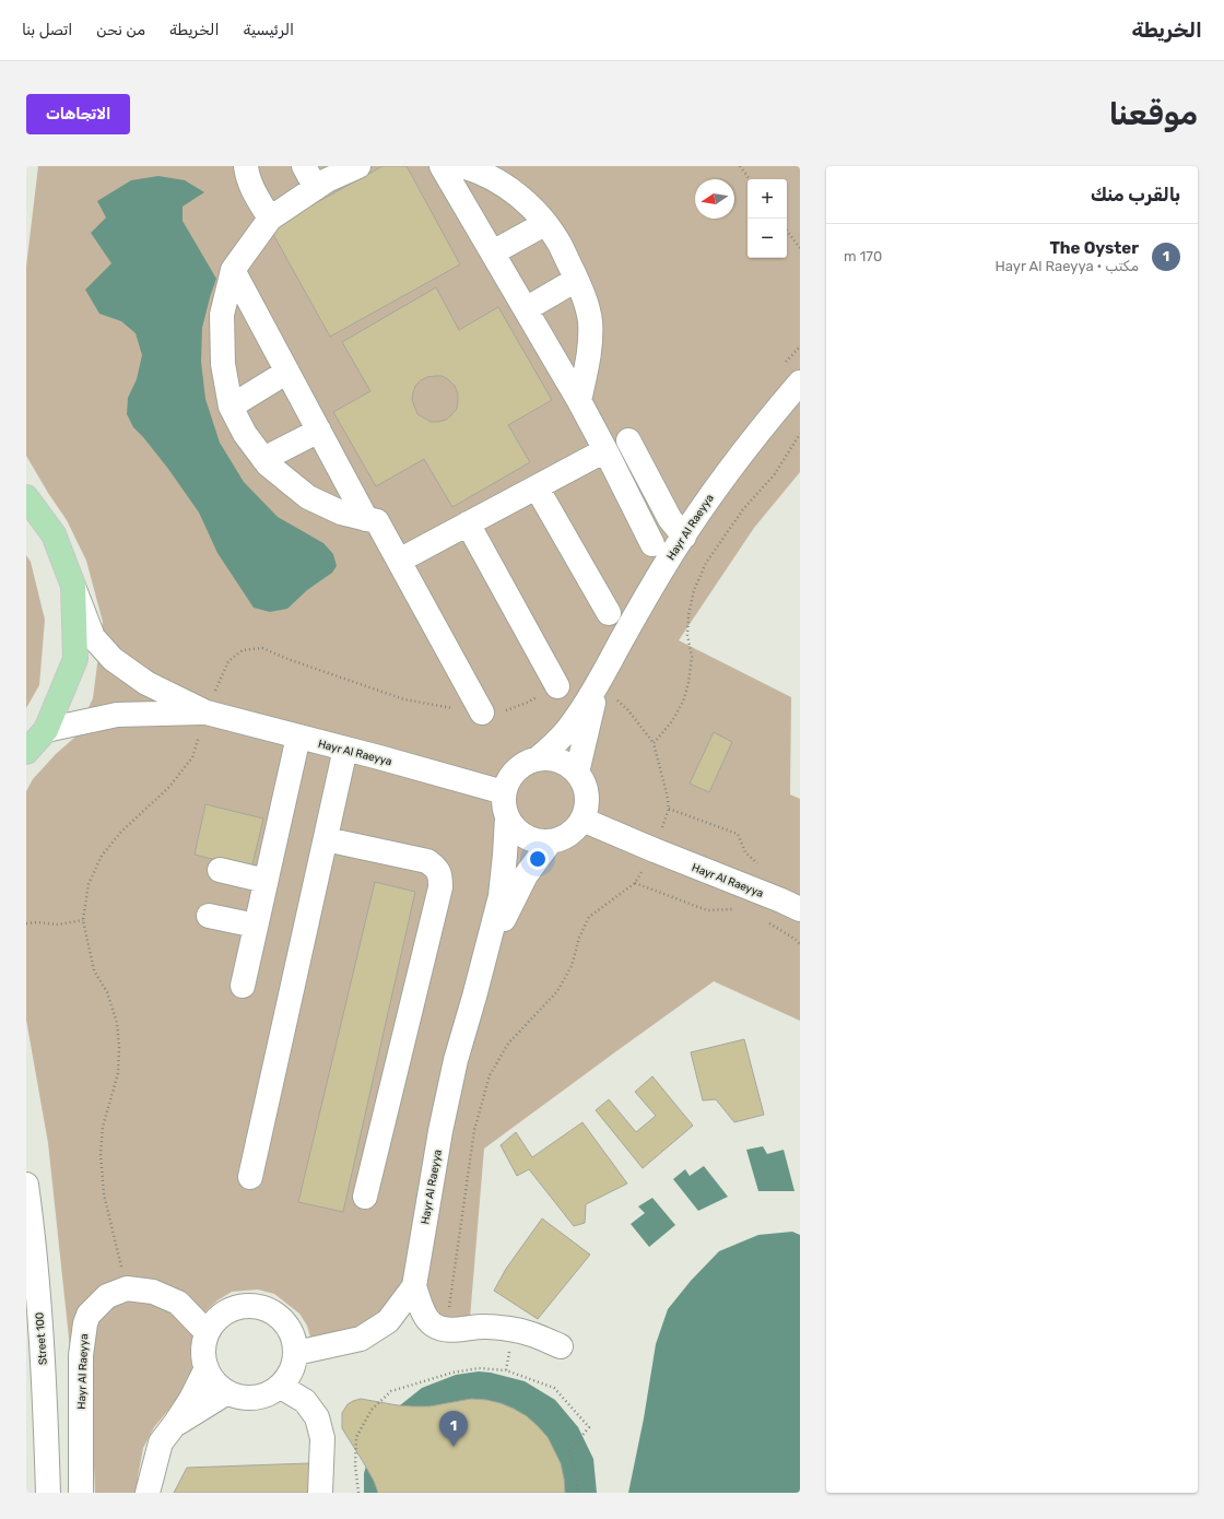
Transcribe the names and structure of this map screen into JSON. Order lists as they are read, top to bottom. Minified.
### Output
{"streets":{"street":["Hayr Al Raeyya","Street 100"]},"north":"left","page":{"header":"الخريطة","nav":["الرئيسية","الخريطة","من نحن","اتصل بنا"],"buttons":"الاتجاهات","title":"موقعنا","heading":"بالقرب منك","map_buttons":["+","−"],"list":[{"mark":"1","name":"The Oyster","note":"مكتب · Hayr Al Raeyya","value":"170 m"}],"pins":"1"}}
